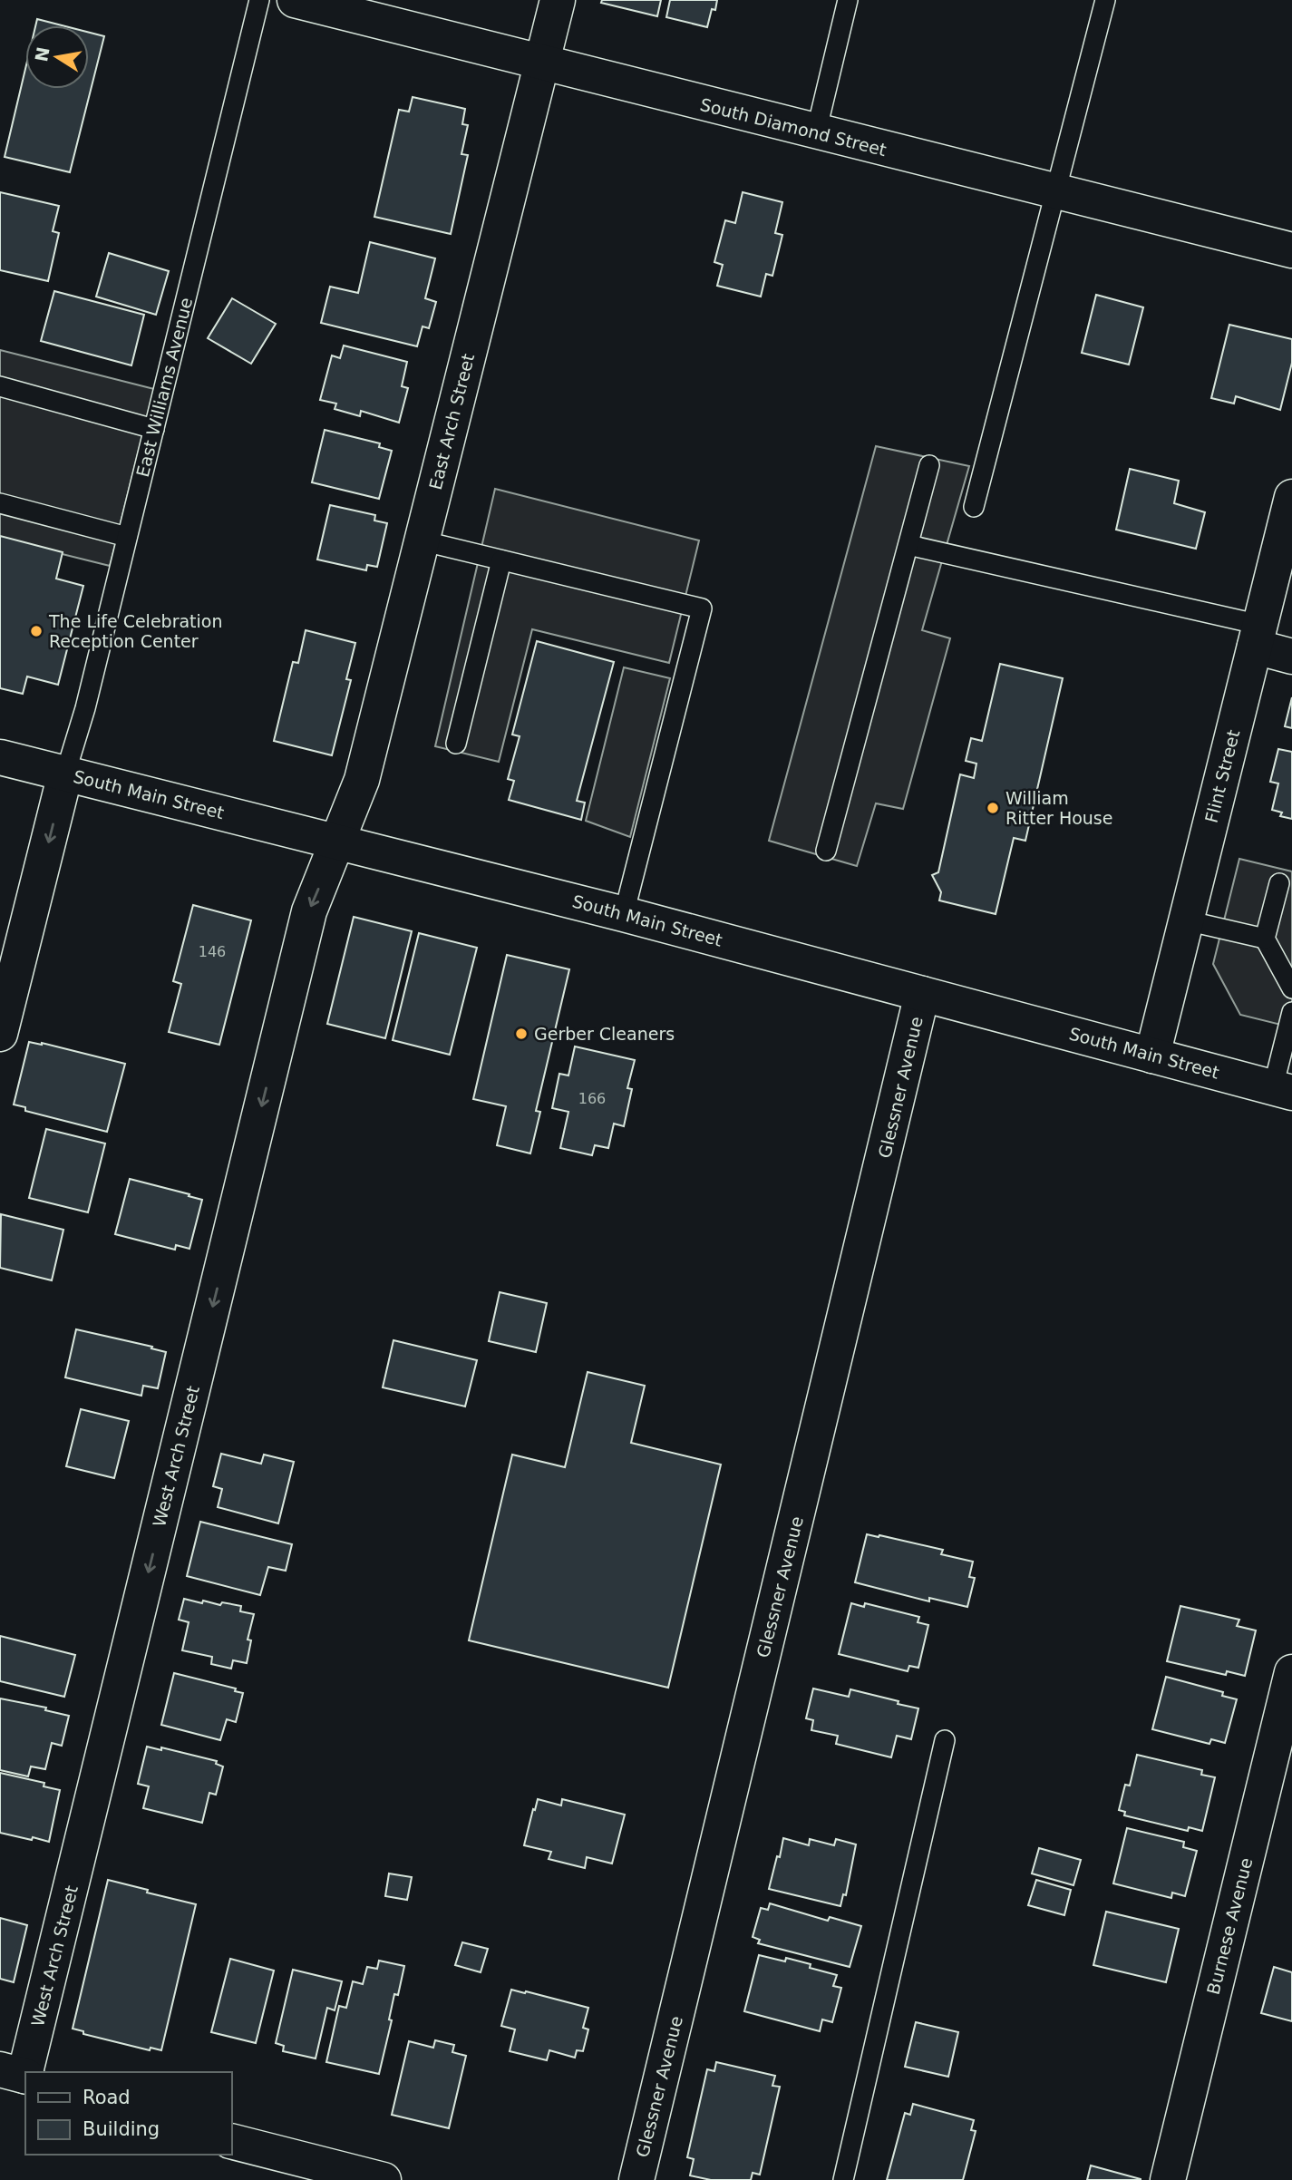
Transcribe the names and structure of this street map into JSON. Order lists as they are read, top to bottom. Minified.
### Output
{"streets":{"main road":["South Diamond Street","East Arch Street","Flint Street","South Main Street","Glessner Avenue","West Arch Street","Burnese Avenue"],"lane":["East Williams Avenue"]},"crossings":[["South Diamond Street","East Arch Street"],["East Williams Avenue","South Main Street"],["East Arch Street","South Main Street"],["East Arch Street","West Arch Street"],["Flint Street","South Main Street"],["South Main Street","Glessner Avenue"],["South Main Street","West Arch Street"]],"one_way":["West Arch Street"],"places":["The Life Celebration Reception Center","William Ritter House","Gerber Cleaners"],"house_numbers":["146","166"],"legend":["Road","Building"],"north":"left"}
